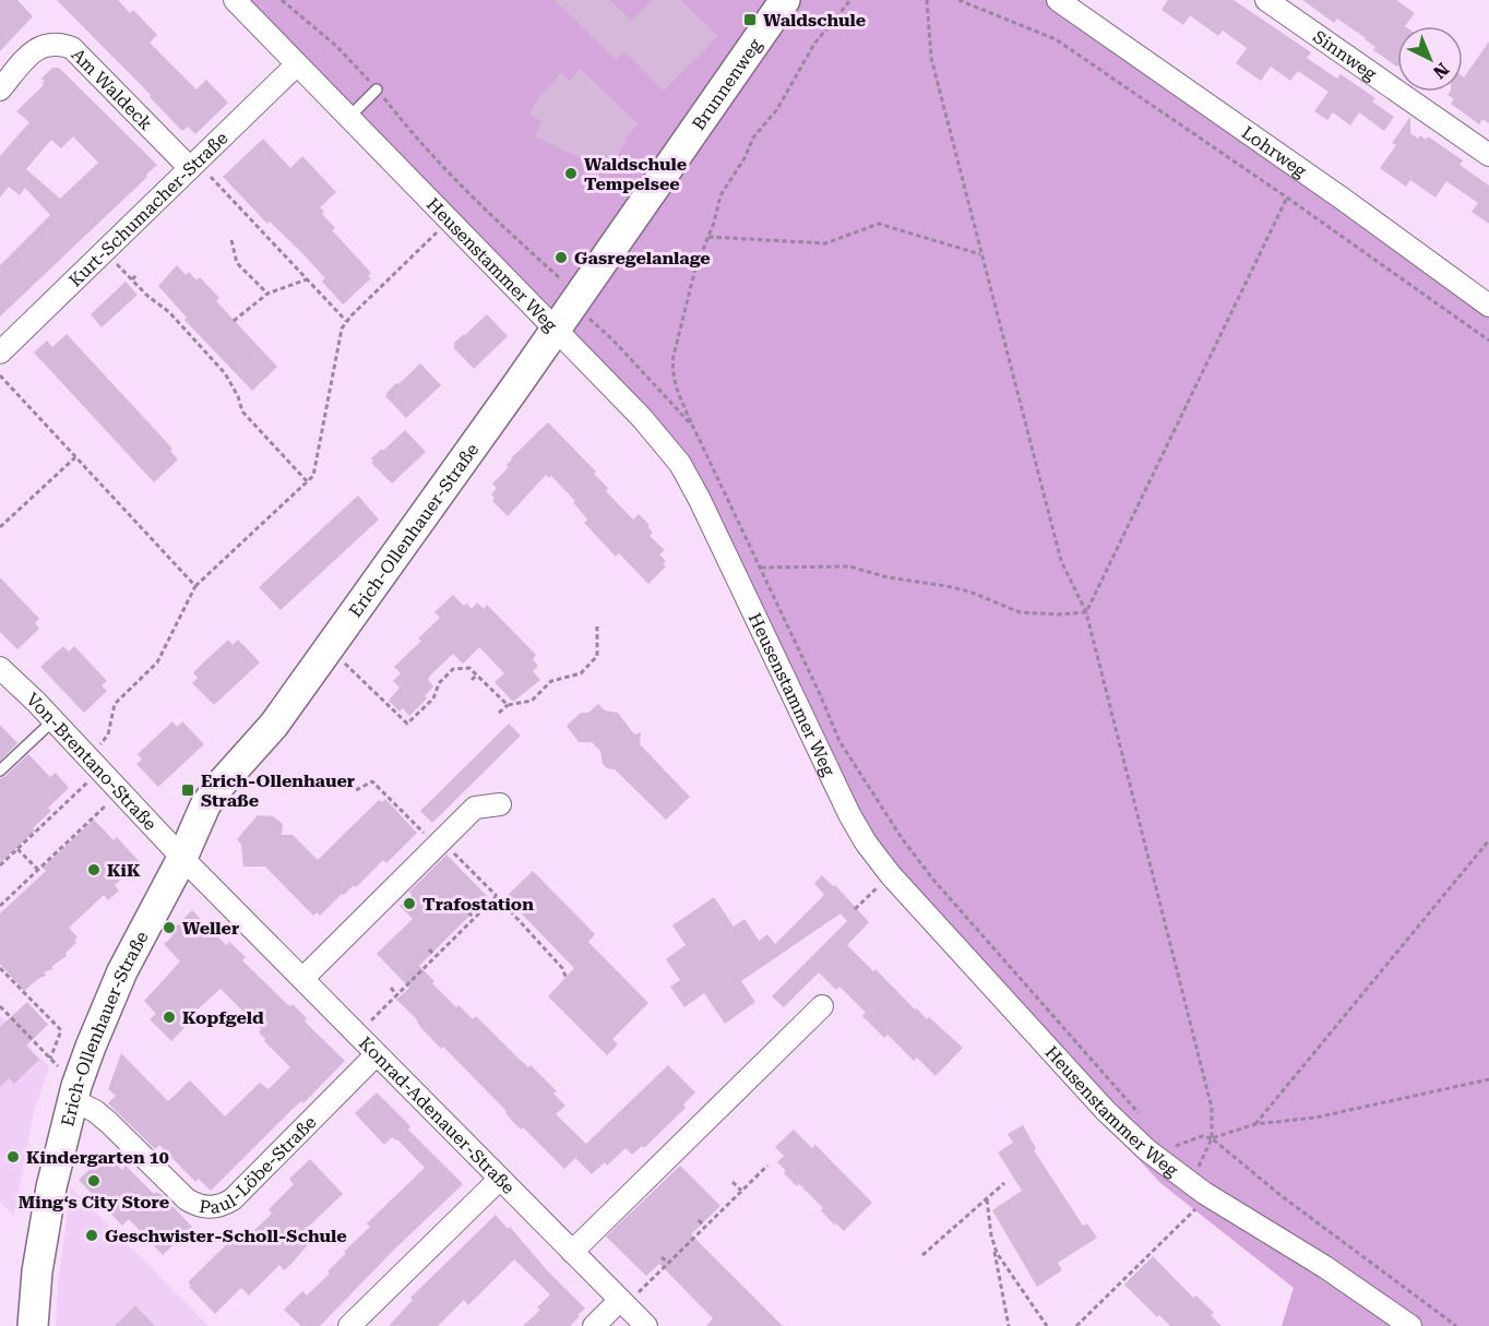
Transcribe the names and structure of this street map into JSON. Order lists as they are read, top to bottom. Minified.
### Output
{"streets":{"street":["Sinnweg","Brunnenweg","Am Waldeck","Lohrweg","Kurt-Schumacher-Straße","Heusenstammer Weg","Erich-Ollenhauer-Straße","Von-Brentano-Straße","Konrad-Adenauer-Straße","Paul-Löbe-Straße"]},"crossings":[["Brunnenweg","Heusenstammer Weg"],["Brunnenweg","Erich-Ollenhauer-Straße"],["Am Waldeck","Kurt-Schumacher-Straße"],["Kurt-Schumacher-Straße","Heusenstammer Weg"],["Heusenstammer Weg","Erich-Ollenhauer-Straße"],["Erich-Ollenhauer-Straße","Von-Brentano-Straße"],["Erich-Ollenhauer-Straße","Konrad-Adenauer-Straße"],["Erich-Ollenhauer-Straße","Paul-Löbe-Straße"],["Von-Brentano-Straße","Konrad-Adenauer-Straße"],["Konrad-Adenauer-Straße","Paul-Löbe-Straße"]],"places":{"transit":["Waldschule","Erich-Ollenhauer Straße"],"other":["Waldschule Tempelsee","Gasregelanlage","KiK","Trafostation","Weller","Kopfgeld","Kindergarten 10","Ming‘s City Store","Geschwister-Scholl-Schule"]},"north":"bottom right"}
